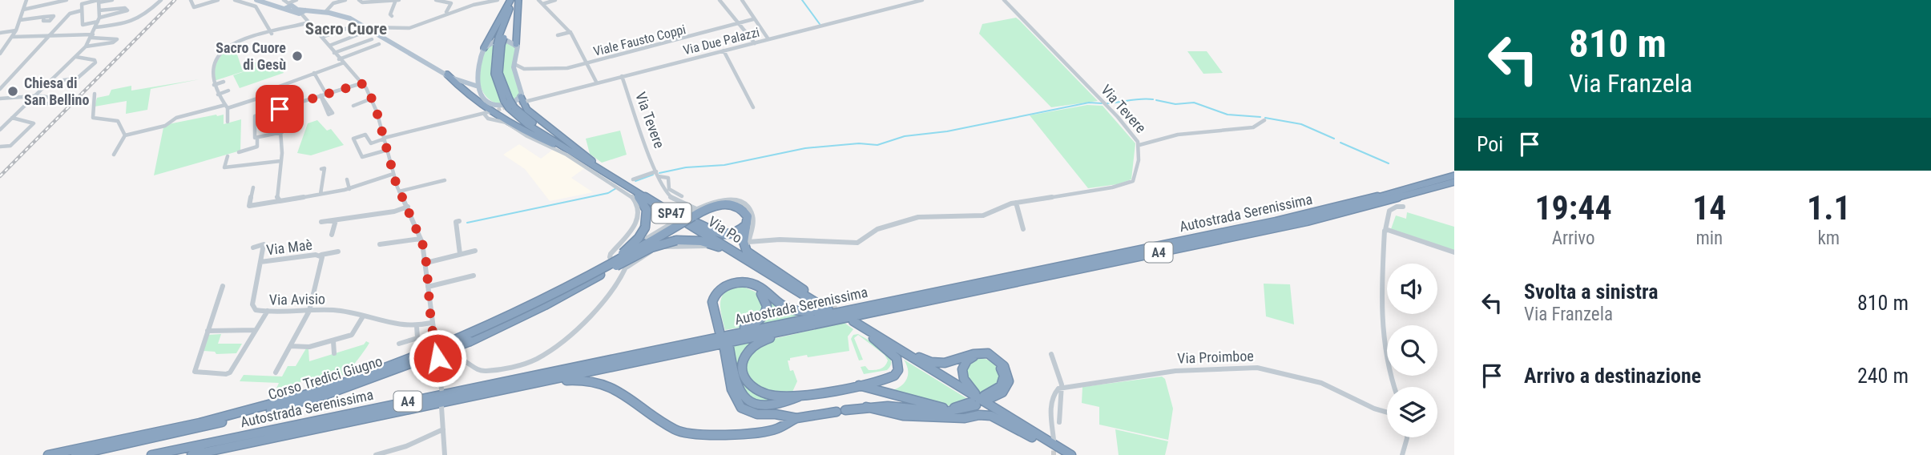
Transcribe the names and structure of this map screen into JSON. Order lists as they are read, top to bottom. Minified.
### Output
{"streets":{"highway":["SP47","Autostrada Serenissima","Via Po","A4","Corso Tredici Giugno"],"street":["Viale Fausto Coppi","Via Due Palazzi","Via Tevere","Via Maè","Via Avisio","Via Proimboe"]},"crossings":[["Via Due Palazzi","Via Tevere"],["Via Due Palazzi","SP47"],["Via Tevere","Via Po"],["SP47","Via Po"],["Autostrada Serenissima","A4"],["Via Maè","Via Avisio"]],"districts":["Sacro Cuore"],"places":["Sacro Cuore di Gesù","Chiesa di San Bellino"],"page":{"turn":["810 m","Via Franzela"],"then":"Poi","eta":["19:44","Arrivo","14","min","1.1","km"],"list":[{"name":"Svolta a sinistra","note":"Via Franzela","value":"810 m"},{"name":"Arrivo a destinazione","value":"240 m"}]}}
